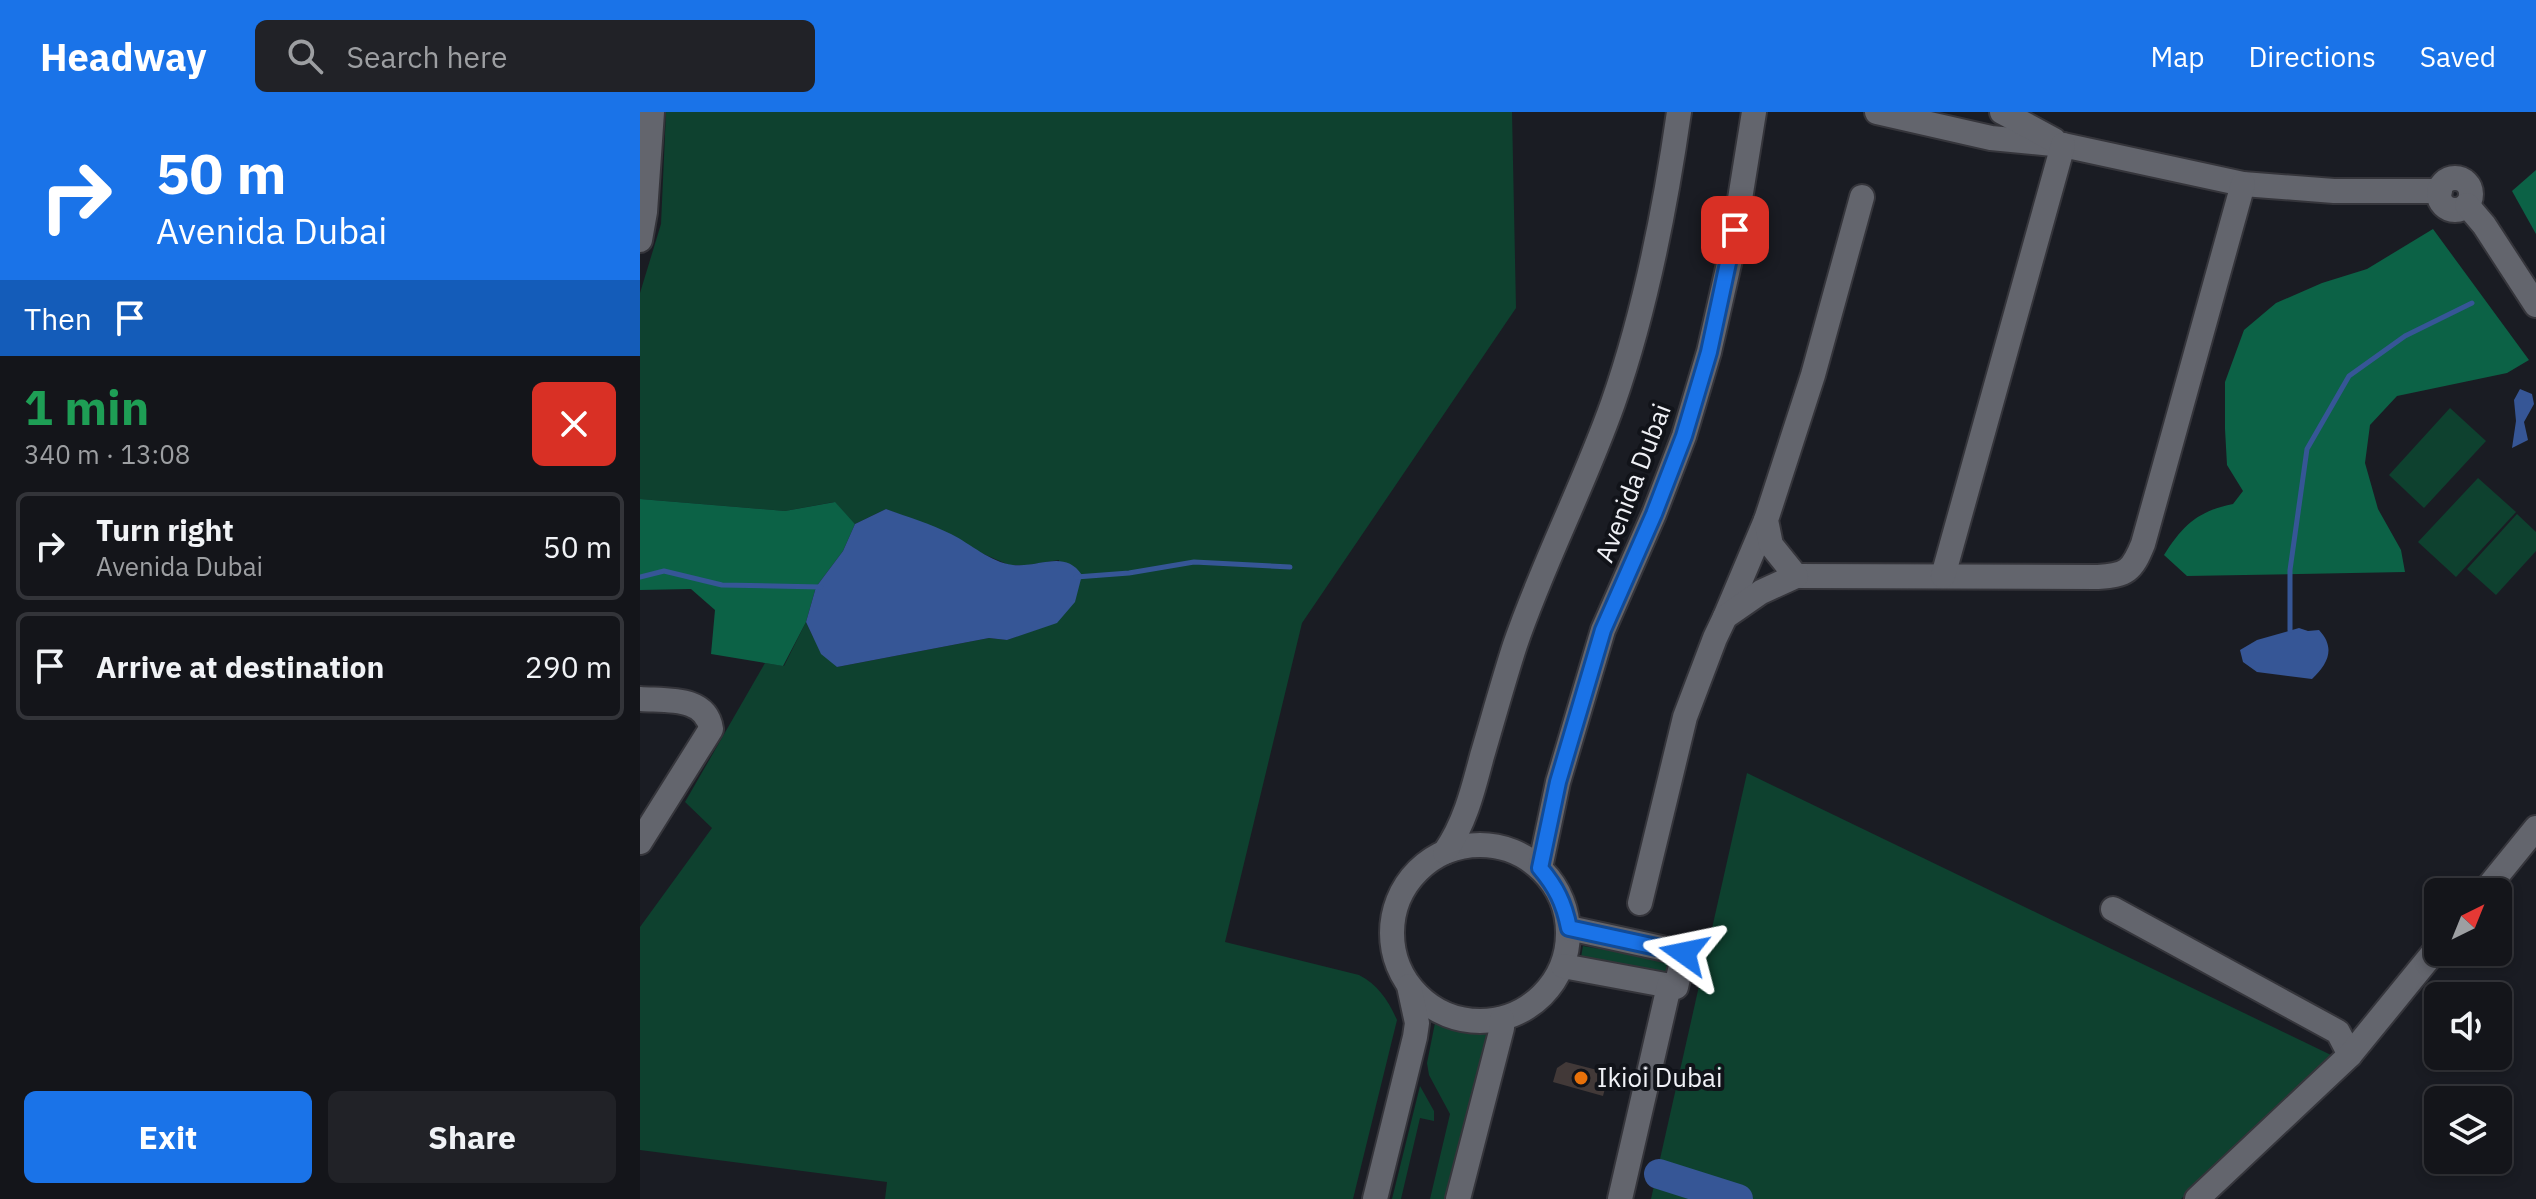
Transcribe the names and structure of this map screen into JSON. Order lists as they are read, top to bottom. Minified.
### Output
{"streets":{"street":["Avenida Dubai"]},"places":["Ikioi Dubai"],"north":"top right","page":{"header":"Headway","search":"Search here","nav":["Map","Directions","Saved"],"turn":["50 m","Avenida Dubai"],"then":"Then","heading":["1 min","340 m · 13:08"],"list":[{"name":"Turn right","note":"Avenida Dubai","value":"50 m"},{"name":"Arrive at destination","value":"290 m"}],"buttons":["Exit","Share"]}}
